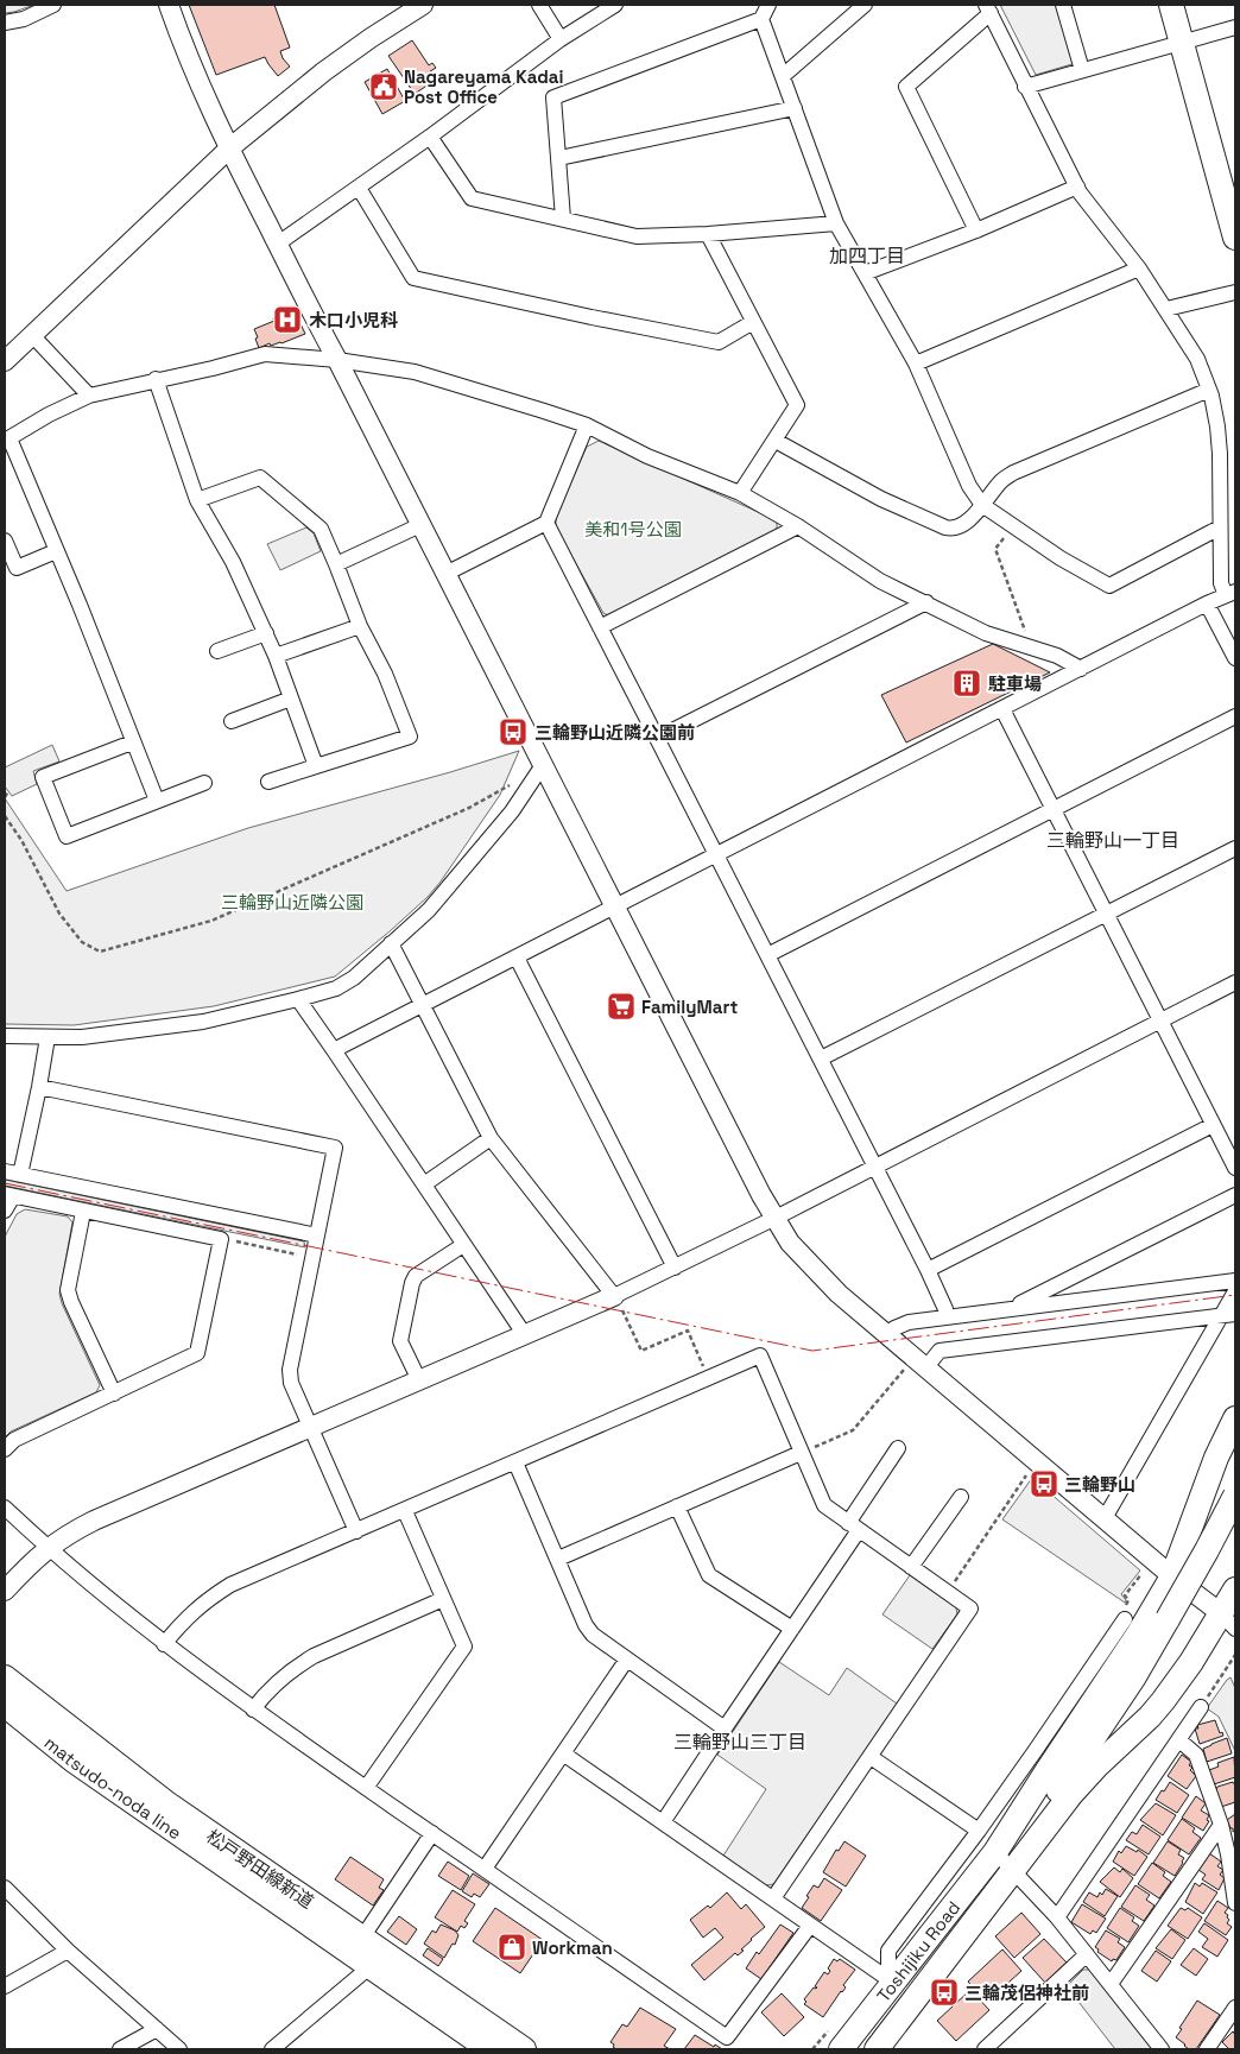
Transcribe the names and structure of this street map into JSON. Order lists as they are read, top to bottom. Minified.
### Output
{"streets":{"main road":["matsudo-noda line","松戸野田線新道","Toshijiku Road"]},"districts":["加四丁目","三輪野山一丁目","三輪野山三丁目"],"parks":["美和1号公園","三輪野山近隣公園"],"places":{"public building":["Nagareyama Kadai Post Office"],"hospital":["木口小児科"],"building":["駐車場"],"bus stop":["三輪野山近隣公園前","三輪野山","三輪茂侶神社前"],"supermarket":["FamilyMart"],"shop":["Workman"]}}
